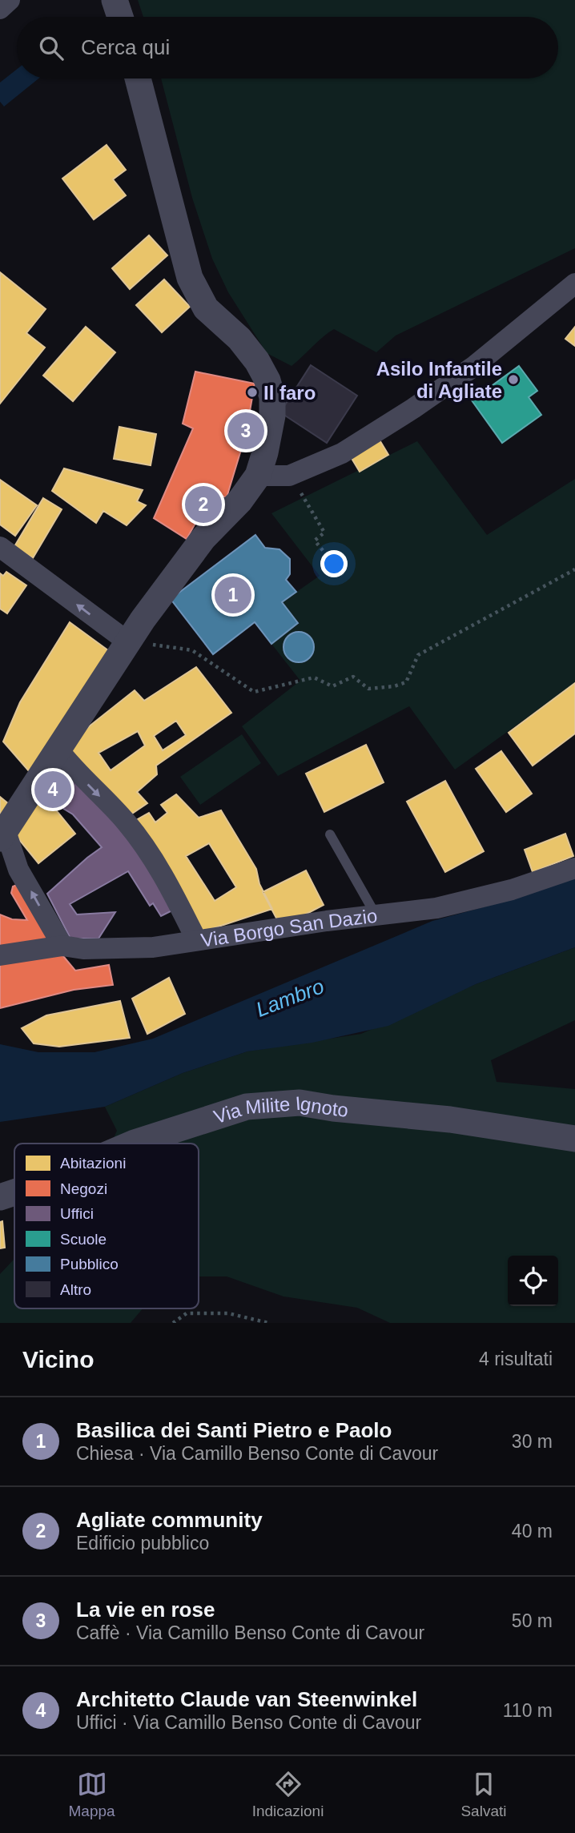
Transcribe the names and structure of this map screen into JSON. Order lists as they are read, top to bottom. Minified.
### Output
{"streets":{"street":["Via Borgo San Dazio","Via Milite Ignoto"]},"water":["Lambro"],"places":["Asilo Infantile di Agliate","Il faro"],"legend":["Abitazioni","Negozi","Uffici","Scuole","Pubblico","Altro"],"page":{"search":"Cerca qui","pins":["3","2","1","4"],"heading":["Vicino","4 risultati"],"list":[{"mark":"1","name":"Basilica dei Santi Pietro e Paolo","note":"Chiesa · Via Camillo Benso Conte di Cavour","value":"30 m"},{"mark":"2","name":"Agliate community","note":"Edificio pubblico","value":"40 m"},{"mark":"3","name":"La vie en rose","note":"Caffè · Via Camillo Benso Conte di Cavour","value":"50 m"},{"mark":"4","name":"Architetto Claude van Steenwinkel","note":"Uffici · Via Camillo Benso Conte di Cavour","value":"110 m"}],"nav":["Mappa","Indicazioni","Salvati"]}}
